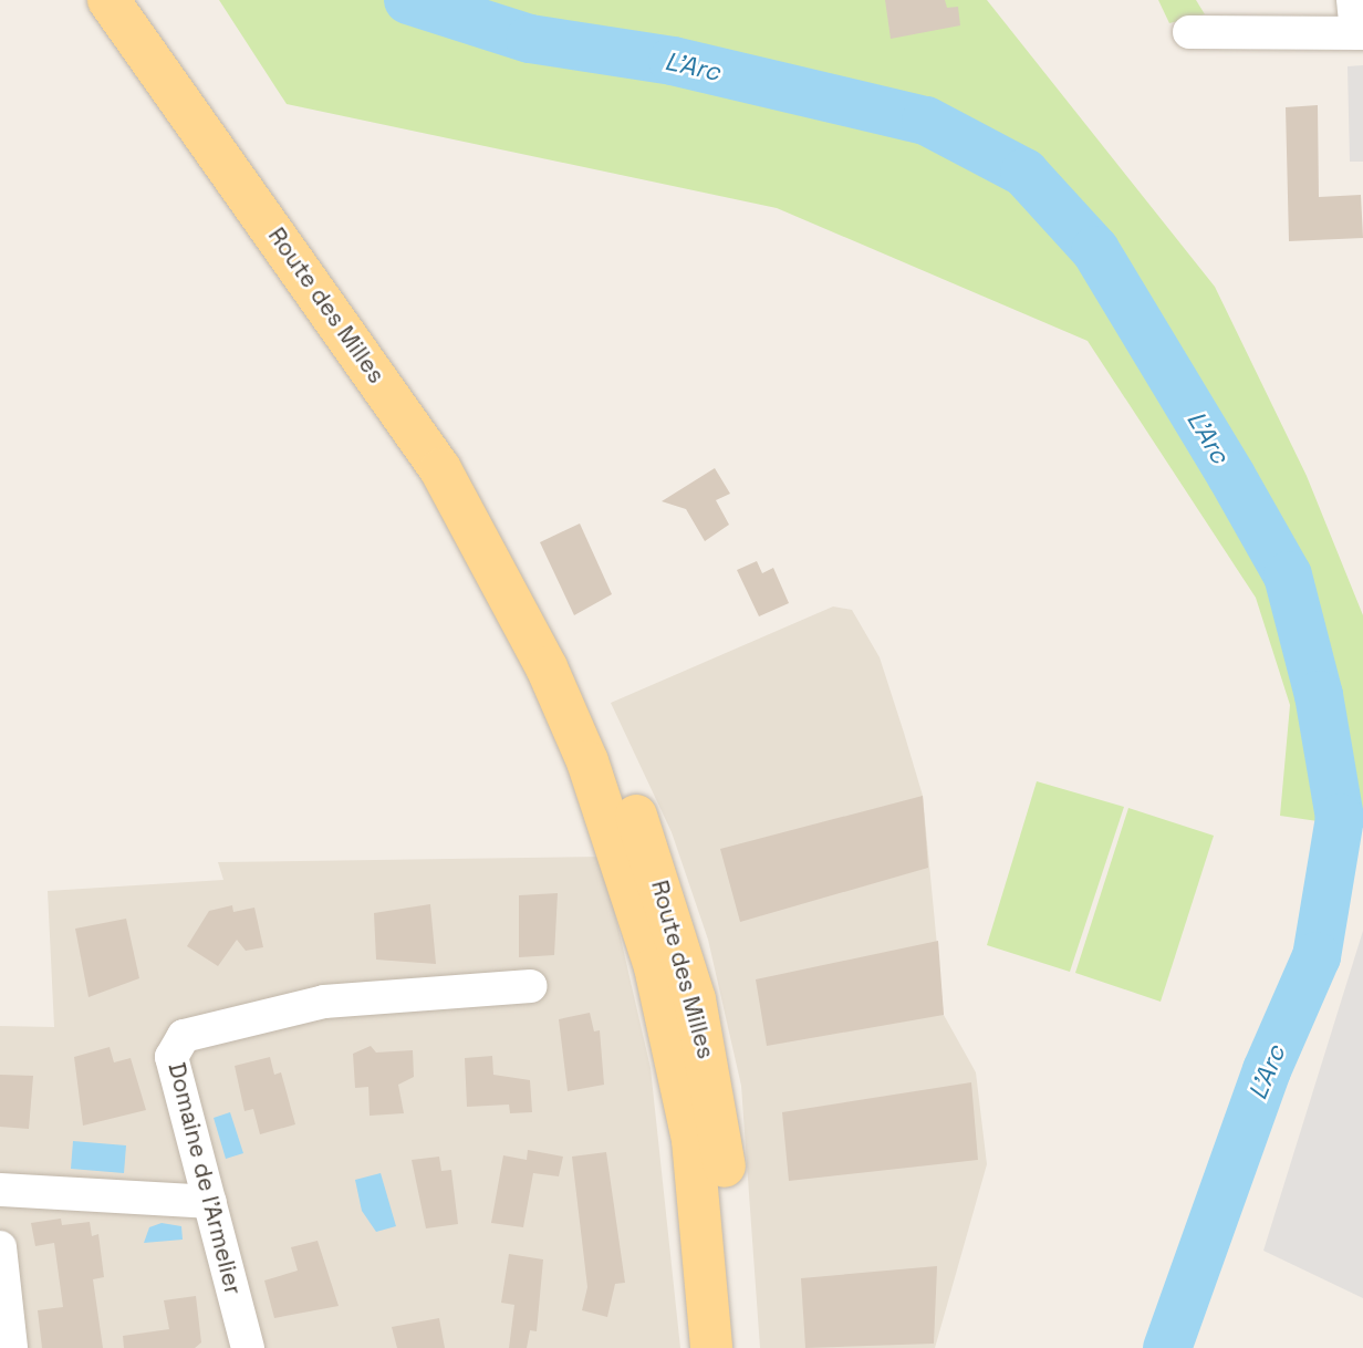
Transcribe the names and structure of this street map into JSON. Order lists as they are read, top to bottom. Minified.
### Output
{"streets":{"main road":["Route des Milles"],"street":["Domaine de l'Armelier"]},"water":["L'Arc"]}
